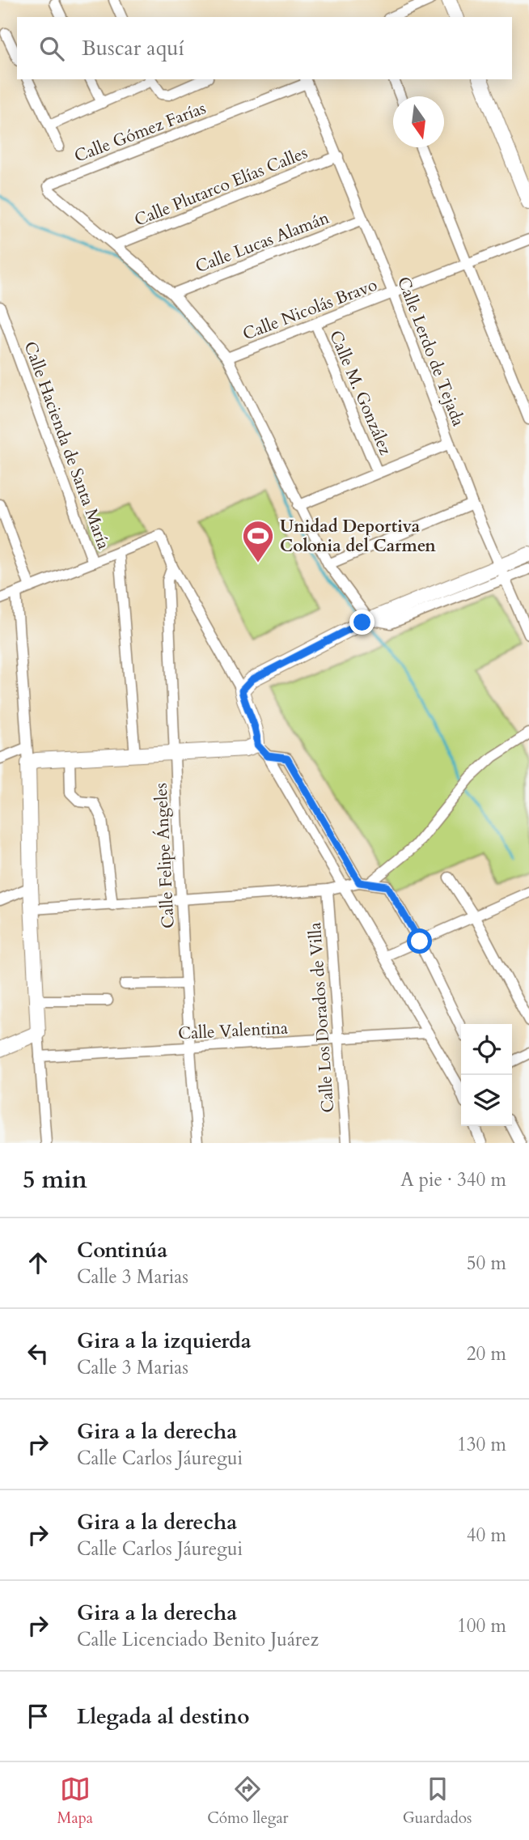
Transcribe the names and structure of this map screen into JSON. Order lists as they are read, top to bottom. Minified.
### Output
{"streets":{"street":["Calle Gómez Farías","Calle Plutarco Elías Calles","Calle Lucas Alamán","Calle Nicolás Bravo","Calle Lerdo de Tejada","Calle M. González","Calle Hacienda de Santa María","Calle Felipe Ángeles","Calle Los Dorados de Villa","Calle Valentina"]},"crossings":[["Calle Gómez Farías","Calle Plutarco Elías Calles"],["Calle Gómez Farías","Calle Lerdo de Tejada"],["Calle Plutarco Elías Calles","Calle Lerdo de Tejada"],["Calle Lucas Alamán","Calle Lerdo de Tejada"],["Calle Nicolás Bravo","Calle Lerdo de Tejada"],["Calle Nicolás Bravo","Calle M. González"],["Calle Felipe Ángeles","Calle Valentina"],["Calle Los Dorados de Villa","Calle Valentina"]],"places":{"sports":["Unidad Deportiva Colonia del Carmen"]},"north":"bottom","page":{"search":"Buscar aquí","heading":["5 min","A pie · 340 m"],"list":[["Continúa","Calle 3 Marias","50 m"],["Gira a la izquierda","Calle 3 Marias","20 m"],["Gira a la derecha","Calle Carlos Jáuregui","130 m"],["Gira a la derecha","Calle Carlos Jáuregui","40 m"],["Gira a la derecha","Calle Licenciado Benito Juárez","100 m"],"Llegada al destino"],"nav":["Mapa","Cómo llegar","Guardados"]}}
